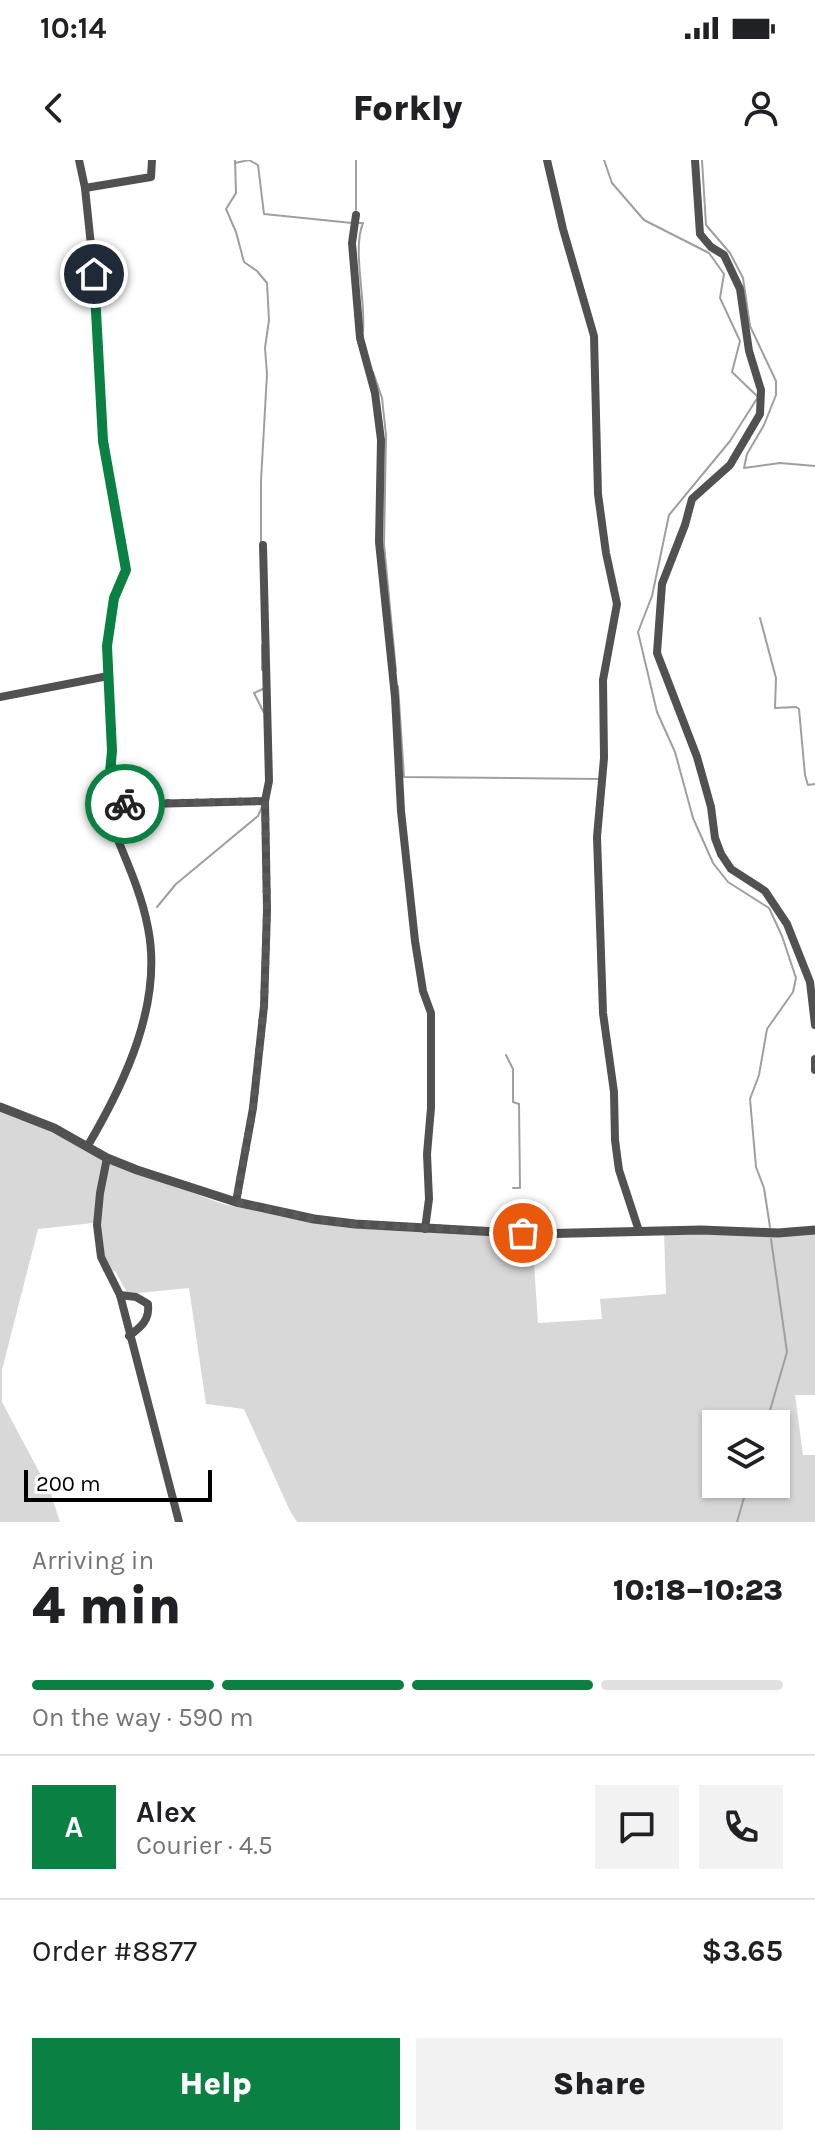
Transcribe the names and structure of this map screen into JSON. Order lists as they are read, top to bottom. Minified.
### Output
{"scale_bar":"200 m","page":{"status":"10:14","header":"Forkly","scale":"200 m","heading":["4 min","Arriving in","10:18–10:23"],"panel":["Alex","Courier · 4.5","Order #8877","$3.65"],"bar":"On the way · 590 m","round":"A","buttons":["Help","Share"]}}
